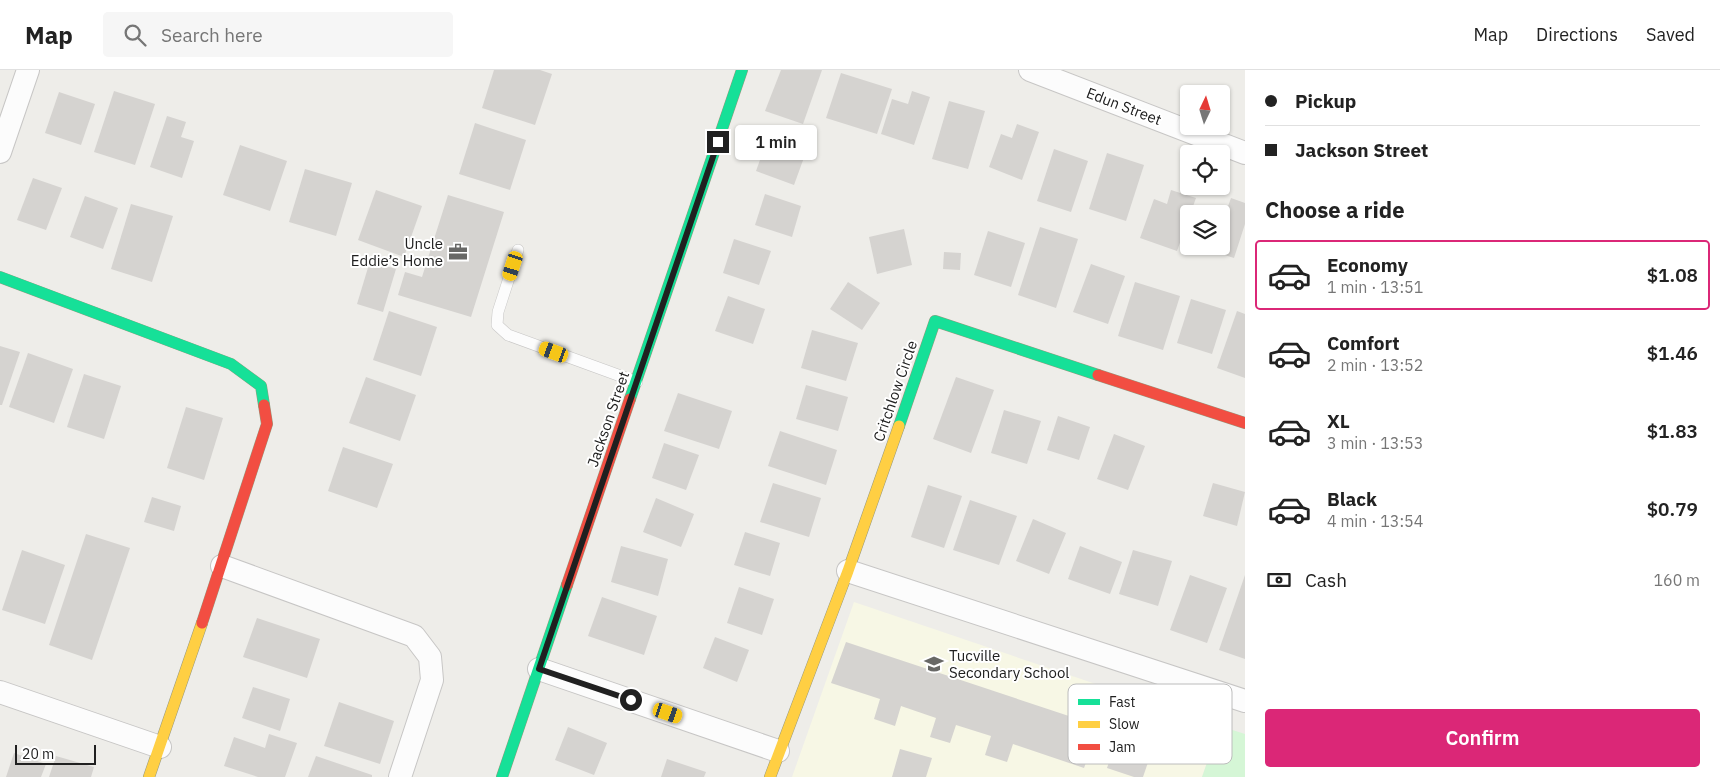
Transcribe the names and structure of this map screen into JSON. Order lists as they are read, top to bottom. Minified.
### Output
{"streets":{"street":["Edun Street","Critchlow Circle","Jackson Street"]},"places":{"office":["Uncle Eddie’s Home"],"school or university":["Tucville Secondary School"]},"legend":["Fast","Slow","Jam"],"scale_bar":"20 m","north":"top","page":{"header":"Map","search":"Search here","nav":["Map","Directions","Saved"],"banner":["Pickup","Jackson Street"],"bubble":"1 min","heading":"Choose a ride","list":[{"name":"Economy","note":"1 min · 13:51","value":"$1.08"},{"name":"Comfort","note":"2 min · 13:52","value":"$1.46"},{"name":"XL","note":"3 min · 13:53","value":"$1.83"},{"name":"Black","note":"4 min · 13:54","value":"$0.79"}],"pay":["Cash","160 m"],"buttons":"Confirm","scale":"20 m"}}
